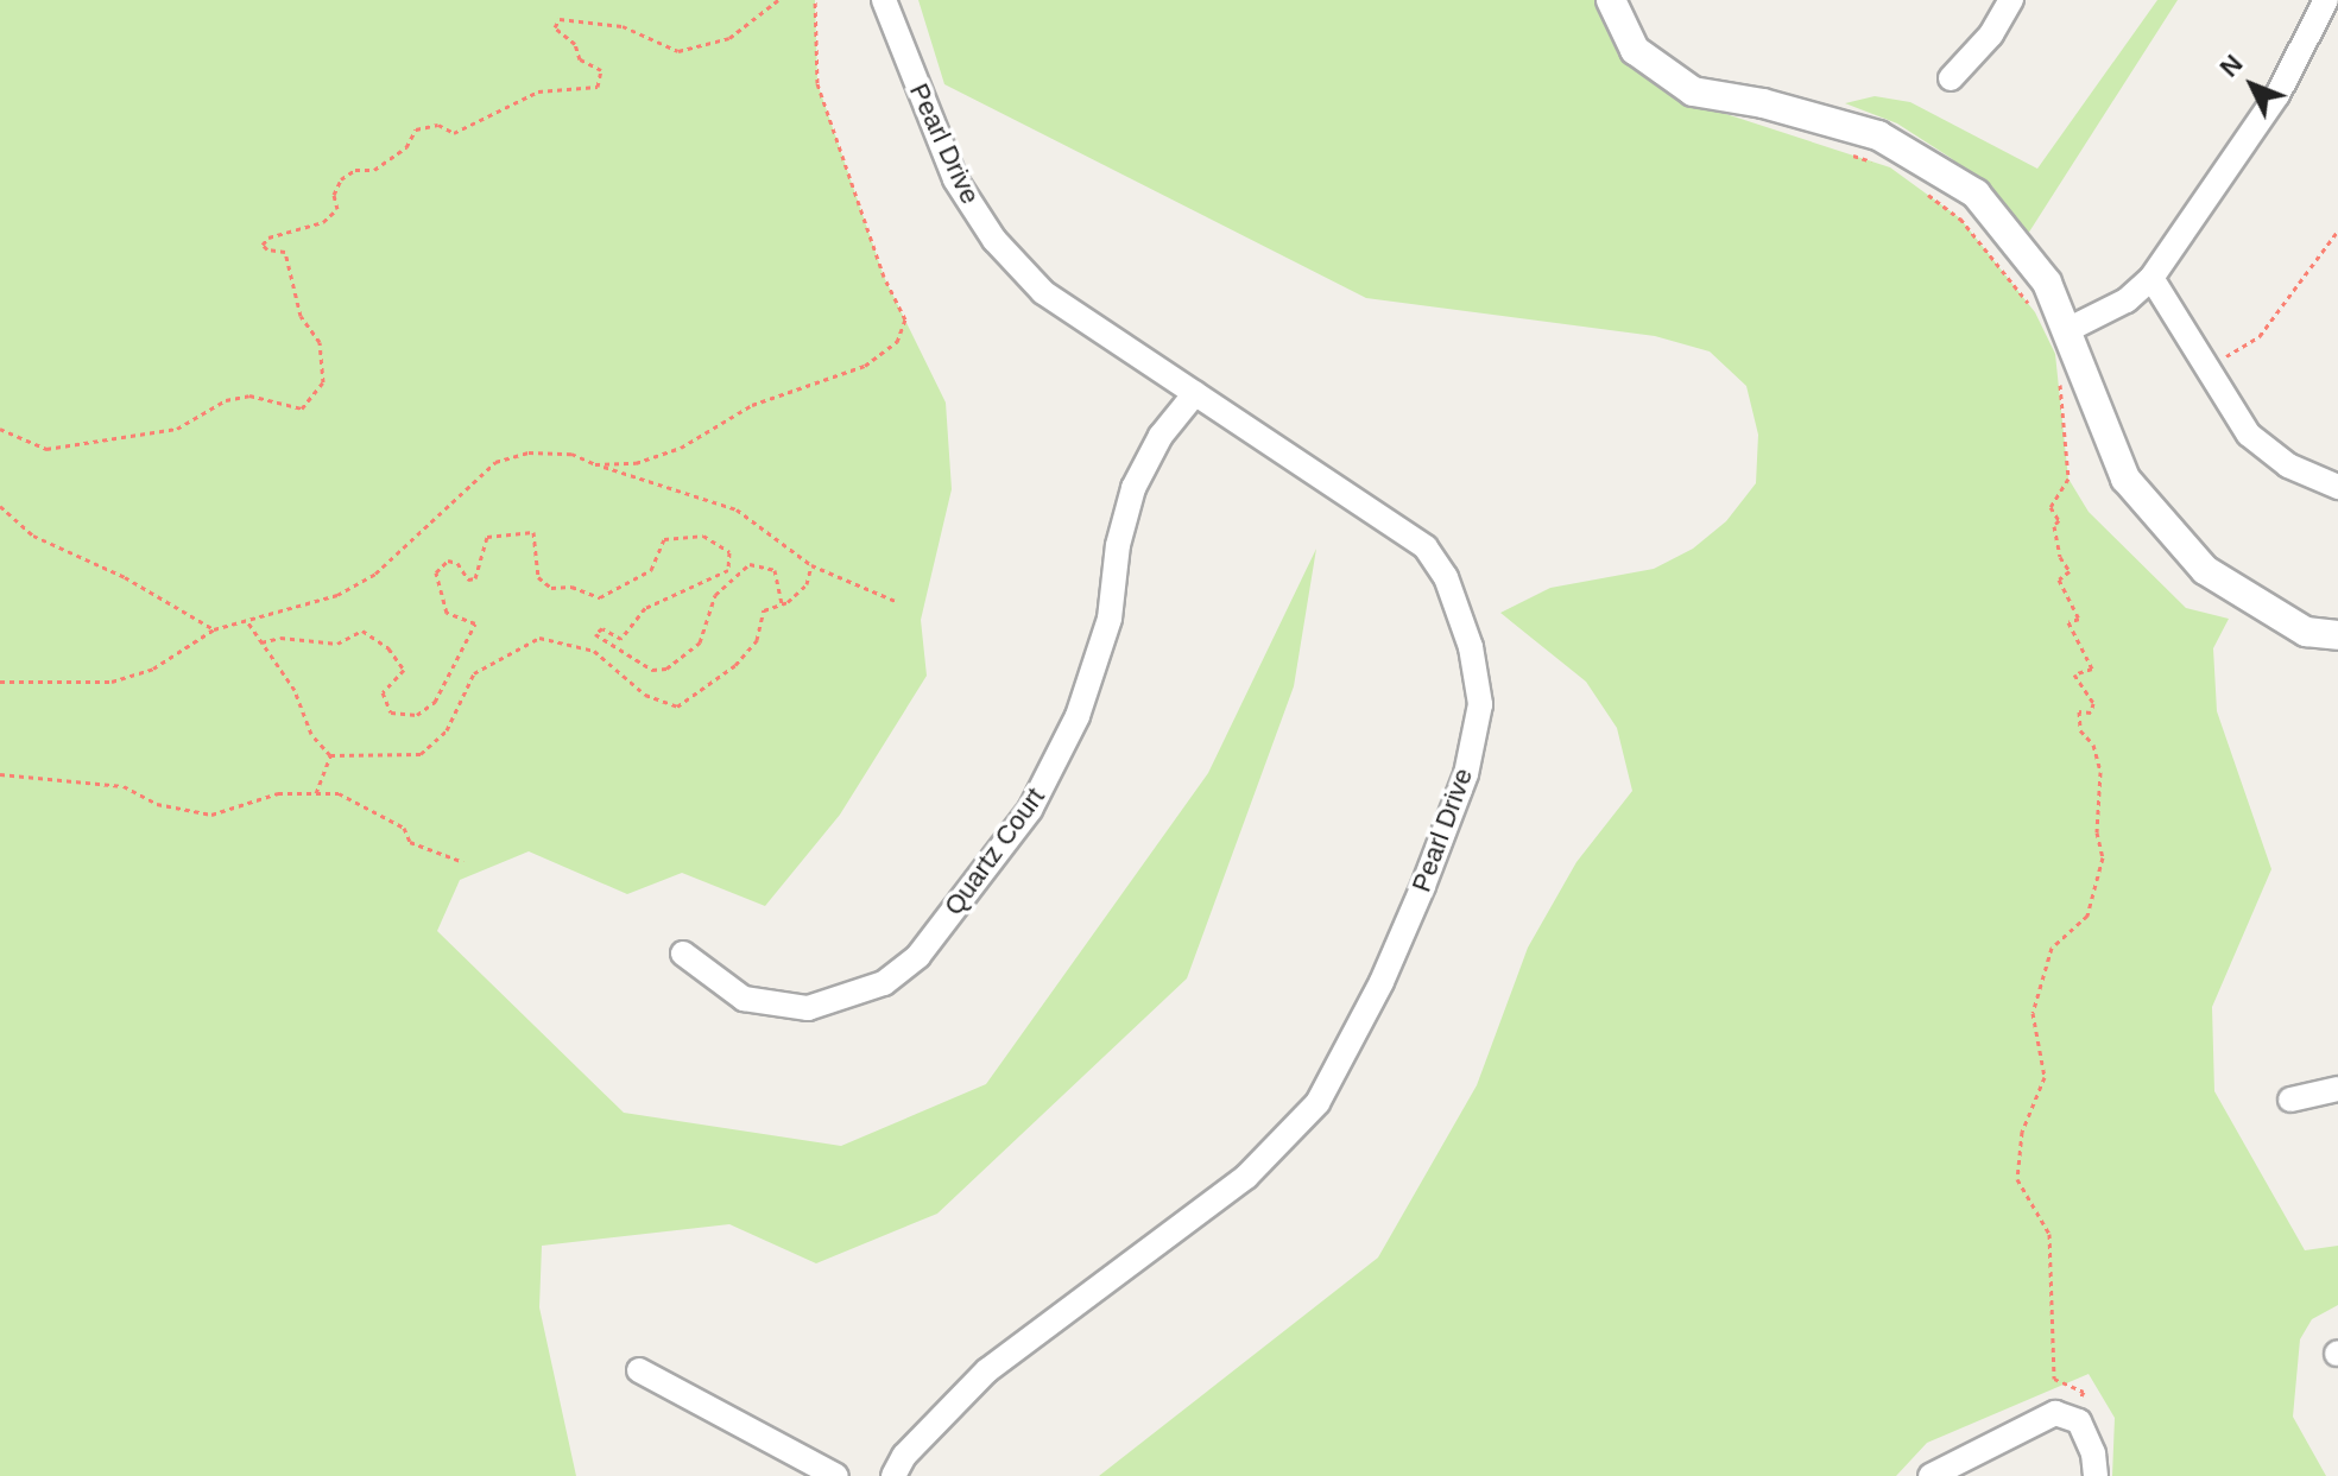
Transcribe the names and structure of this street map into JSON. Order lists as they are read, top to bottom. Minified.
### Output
{"streets":{"street":["Pearl Drive","Quartz Court"]},"crossings":[["Pearl Drive","Quartz Court"]],"north":"top left"}
